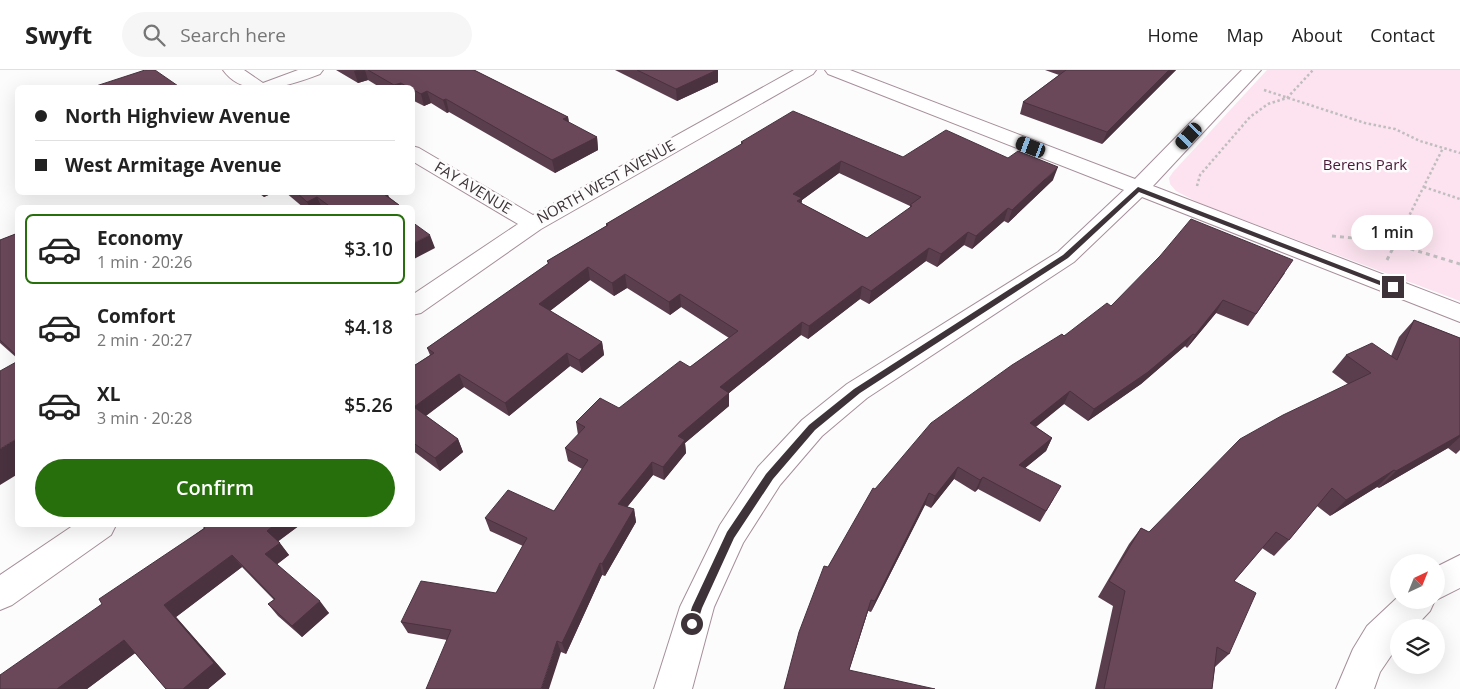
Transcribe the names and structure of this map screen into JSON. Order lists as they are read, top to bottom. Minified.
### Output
{"streets":{"street":["NORTH WEST AVENUE","FAY AVENUE"]},"crossings":[["NORTH WEST AVENUE","FAY AVENUE"]],"parks":["Berens Park"],"north":"top right","page":{"header":"Swyft","search":"Search here","nav":["Home","Map","About","Contact"],"banner":["North Highview Avenue","West Armitage Avenue"],"list":[{"name":"Economy","note":"1 min · 20:26","value":"$3.10"},{"name":"Comfort","note":"2 min · 20:27","value":"$4.18"},{"name":"XL","note":"3 min · 20:28","value":"$5.26"}],"bubble":"1 min","buttons":"Confirm"}}
